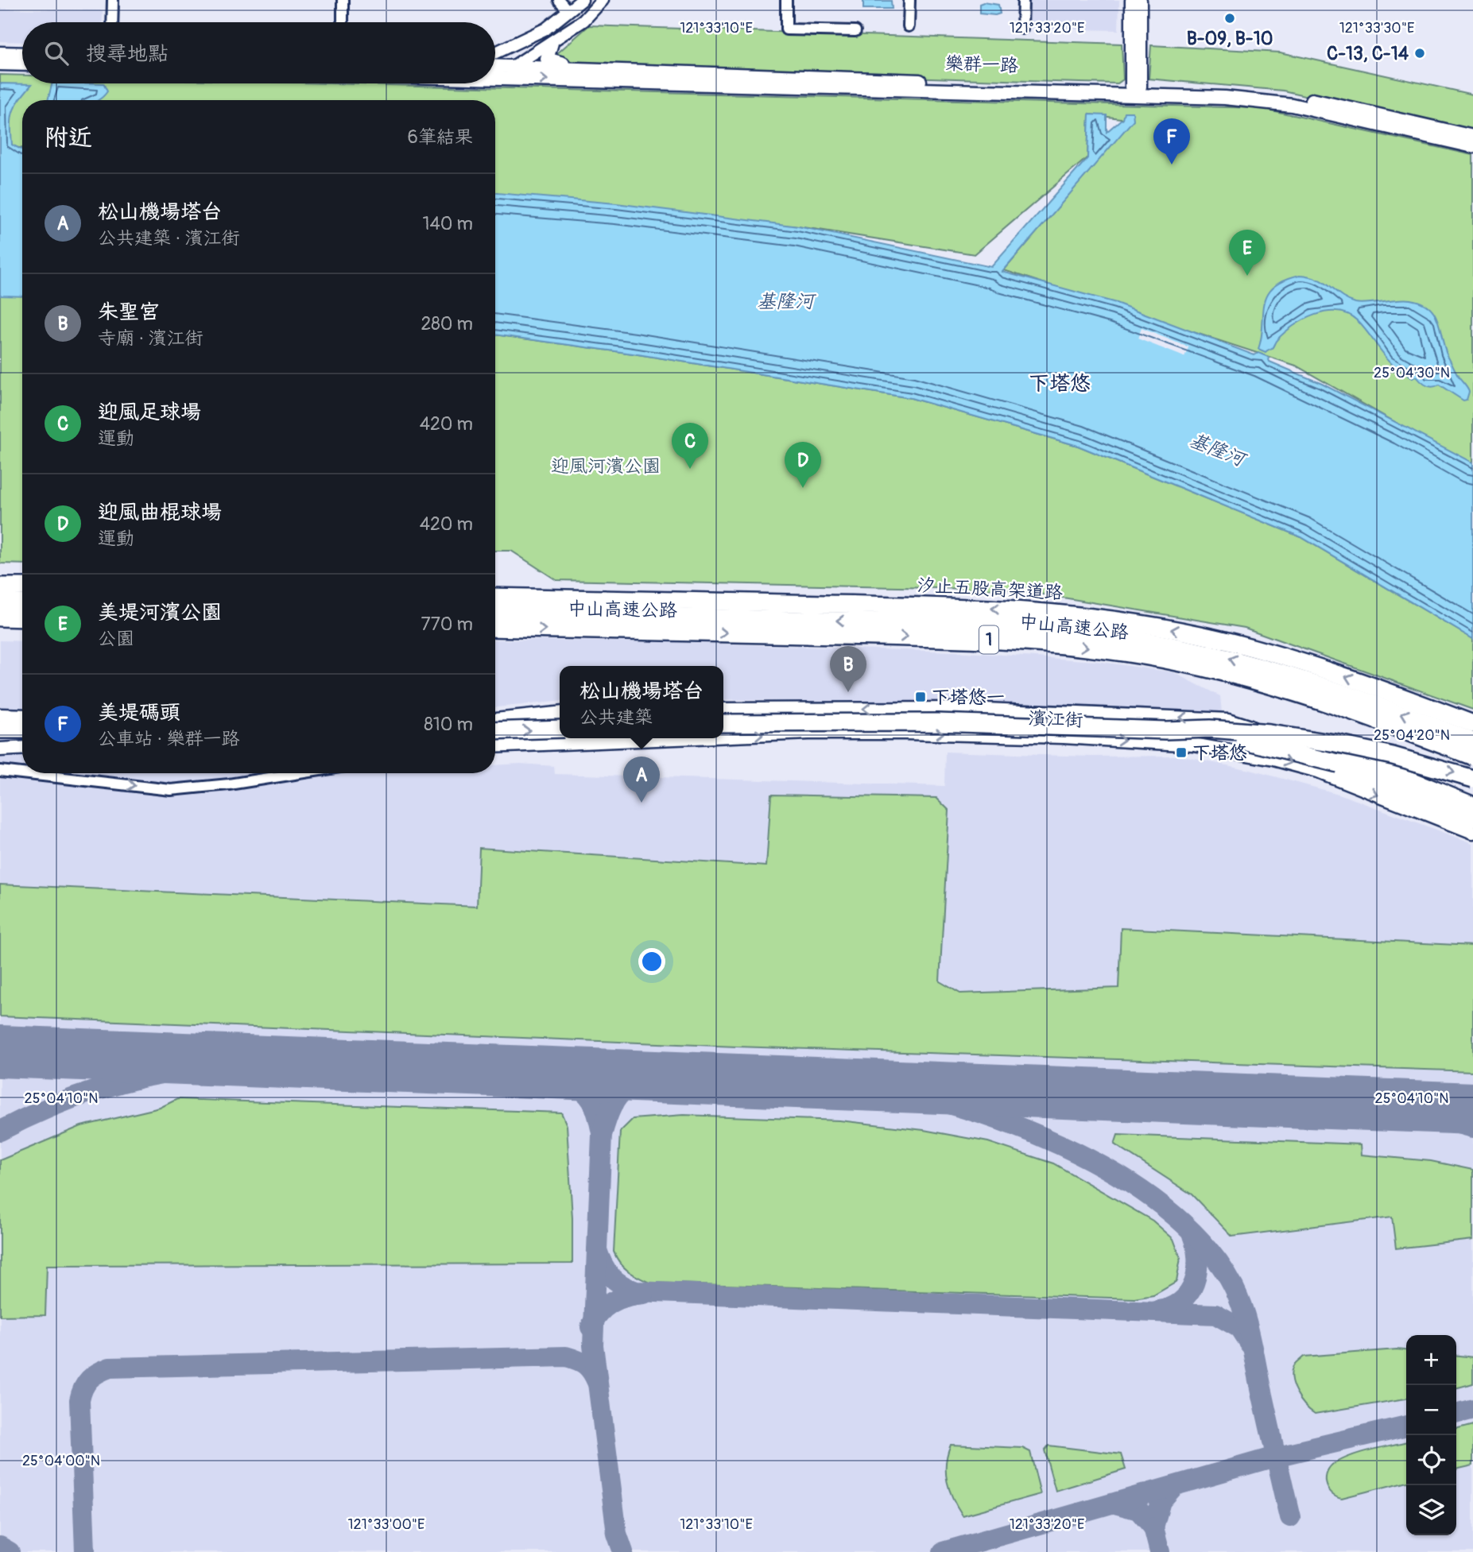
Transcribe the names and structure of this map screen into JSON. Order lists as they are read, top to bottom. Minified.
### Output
{"streets":{"highway":["汐止五股高架道路","中山高速公路","1"],"main road":["樂群一路","濱江街"]},"districts":["下塔悠"],"water":["基隆河"],"parks":["迎風河濱公園"],"places":{"other":["B-09, B-10","C-13, C-14"],"transit":["下塔悠一","下塔悠"]},"page":{"search":"搜尋地點","heading":["附近","6筆結果"],"pins":["F","E","C","D","B","A"],"list":[{"mark":"A","name":"松山機場塔台","note":"公共建築 · 濱江街","value":"140 m"},{"mark":"B","name":"朱聖宮","note":"寺廟 · 濱江街","value":"280 m"},{"mark":"C","name":"迎風足球場","note":"運動","value":"420 m"},{"mark":"D","name":"迎風曲棍球場","note":"運動","value":"420 m"},{"mark":"E","name":"美堤河濱公園","note":"公園","value":"770 m"},{"mark":"F","name":"美堤碼頭","note":"公車站 · 樂群一路","value":"810 m"}],"popup":["松山機場塔台","公共建築"],"map_buttons":["+","−"]},"coordinates":["121°33'10\"E","121°33'20\"E","121°33'30\"E","25°04'30\"N","25°04'20\"N","25°04'10\"N","25°04'00\"N","121°33'00\"E"]}
